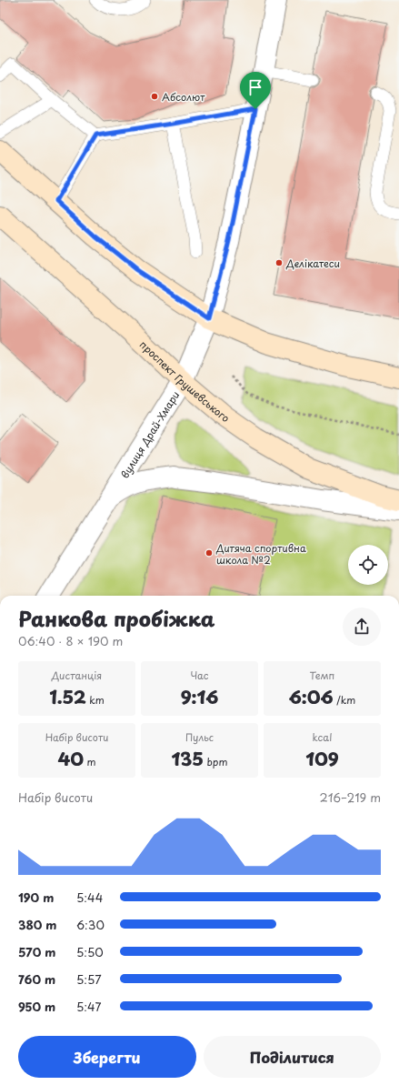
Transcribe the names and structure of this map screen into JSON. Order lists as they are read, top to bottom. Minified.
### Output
{"streets":{"main road":["проспект Грушевського"],"street":["вулиця Драй-Хмари"]},"crossings":[["проспект Грушевського","вулиця Драй-Хмари"]],"places":["Абсолют","Делікатеси","Дитяча спортивна школа №2"],"page":{"heading":["Ранкова пробіжка","06:40 · 8 × 190 m"],"stats":[["Дистанція","1.52 km"],["Час","9:16"],["Темп","6:06 /km"],["Набір висоти","40 m"],["Пульс","135 bpm"],["kcal","109"]],"chart":["Набір висоти","216–219 m"],"list":[{"name":"190 m","note":"5:44"},{"name":"380 m","note":"6:30"},{"name":"570 m","note":"5:50"},{"name":"760 m","note":"5:57"},{"name":"950 m","note":"5:47"}],"buttons":["Зберегти","Поділитися"]}}
